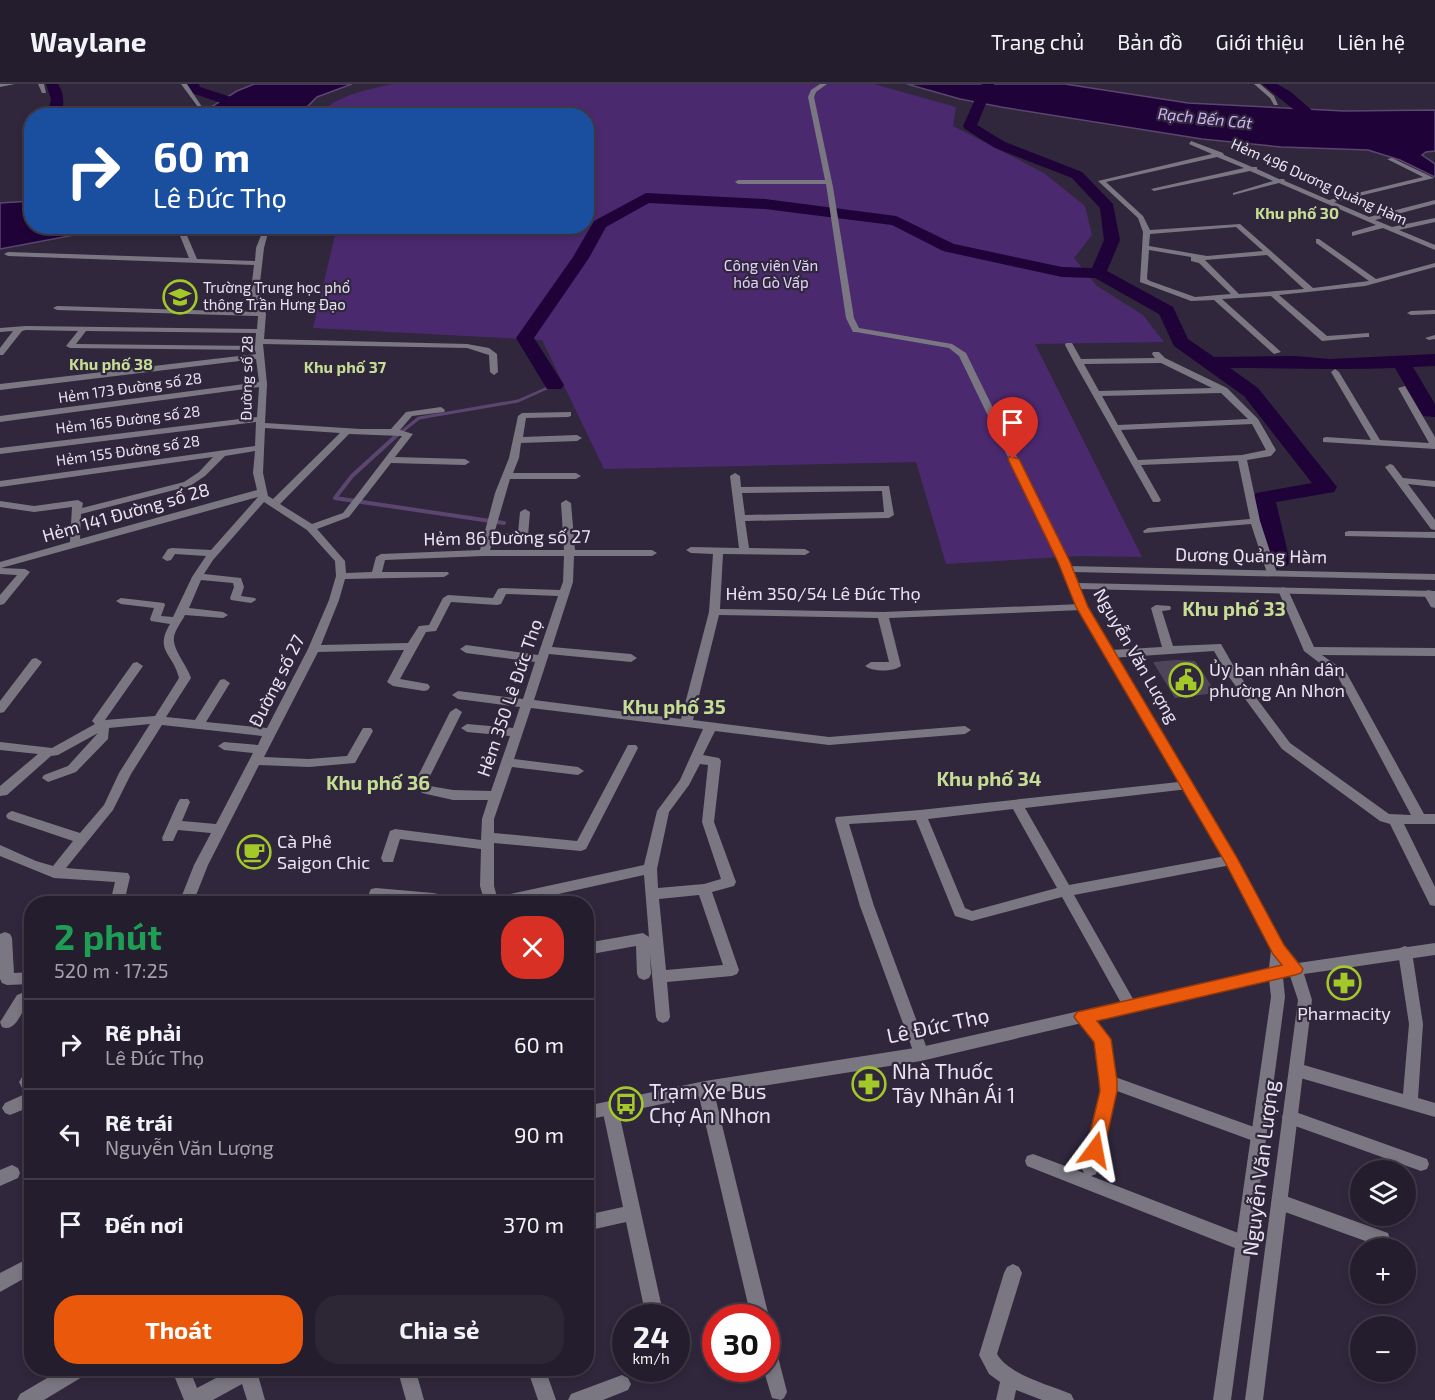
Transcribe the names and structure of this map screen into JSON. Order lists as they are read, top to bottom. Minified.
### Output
{"streets":{"street":["Hẻm 496 Dương Quảng Hàm","Đường số 28","Hẻm 173 Đường số 28","Hẻm 165 Đường số 28","Hẻm 155 Đường số 28","Hẻm 141 Đường số 28","Hẻm 86 Đường số 27","Dương Quảng Hàm","Hẻm 350/54 Lê Đức Thọ","Nguyễn Văn Lượng","Đường số 27","Hẻm 350 Lê Đức Thọ","Lê Đức Thọ"]},"crossings":[["Đường số 28","Hẻm 173 Đường số 28"],["Đường số 28","Hẻm 165 Đường số 28"],["Đường số 28","Hẻm 155 Đường số 28"],["Đường số 28","Hẻm 141 Đường số 28"],["Hẻm 86 Đường số 27","Hẻm 350 Lê Đức Thọ"],["Dương Quảng Hàm","Nguyễn Văn Lượng"],["Hẻm 350/54 Lê Đức Thọ","Nguyễn Văn Lượng"],["Nguyễn Văn Lượng","Lê Đức Thọ"]],"districts":["Khu phố 30","Khu phố 38","Khu phố 37","Khu phố 33","Khu phố 35","Khu phố 34","Khu phố 36"],"water":["Rạch Bến Cát"],"parks":["Công viên Văn hóa Gò Vấp"],"places":{"school or university":["Trường Trung học phổ thông Trần Hưng Đạo"],"public building":["Ủy ban nhân dân phường An Nhơn"],"cafe":["Cà Phê Saigon Chic"],"pharmacy":["Pharmacity","Nhà Thuốc Tây Nhân Ái 1"],"bus stop":["Trạm Xe Bus Chợ An Nhơn"]},"page":{"header":"Waylane","nav":["Trang chủ","Bản đồ","Giới thiệu","Liên hệ"],"turn":["60 m","Lê Đức Thọ"],"heading":["2 phút","520 m · 17:25"],"list":[{"name":"Rẽ phải","note":"Lê Đức Thọ","value":"60 m"},{"name":"Rẽ trái","note":"Nguyễn Văn Lượng","value":"90 m"},{"name":"Đến nơi","value":"370 m"}],"map_buttons":["+","−"],"buttons":["Thoát","Chia sẻ"],"speed":"24 km/h","limit":"30"}}
